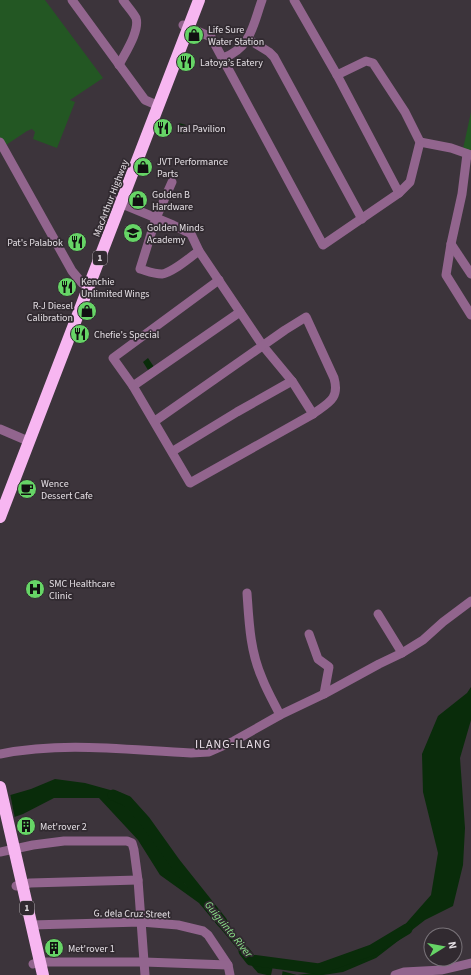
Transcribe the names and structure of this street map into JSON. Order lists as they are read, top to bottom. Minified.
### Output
{"streets":{"highway":["MacArthur Highway","1"],"street":["G. dela Cruz Street"]},"crossings":[["1","G. dela Cruz Street"]],"districts":["ILANG-ILANG"],"water":["Guiguinto River"],"places":{"shop":["Life Sure Water Station","JVT Performance Parts","Golden B Hardware","R-J Diesel Calibration"],"restaurant":["Latoya’s Eatery","Iral Pavilion","Pat's Palabok","Kenchie Unlimited Wings","Chefie's Special"],"school or university":["Golden Minds Academy"],"cafe":["Wence Dessert Cafe"],"hospital":["SMC Healthcare Clinic"],"building":["Met'rover 2","Met'rover 1"]},"north":"right"}
